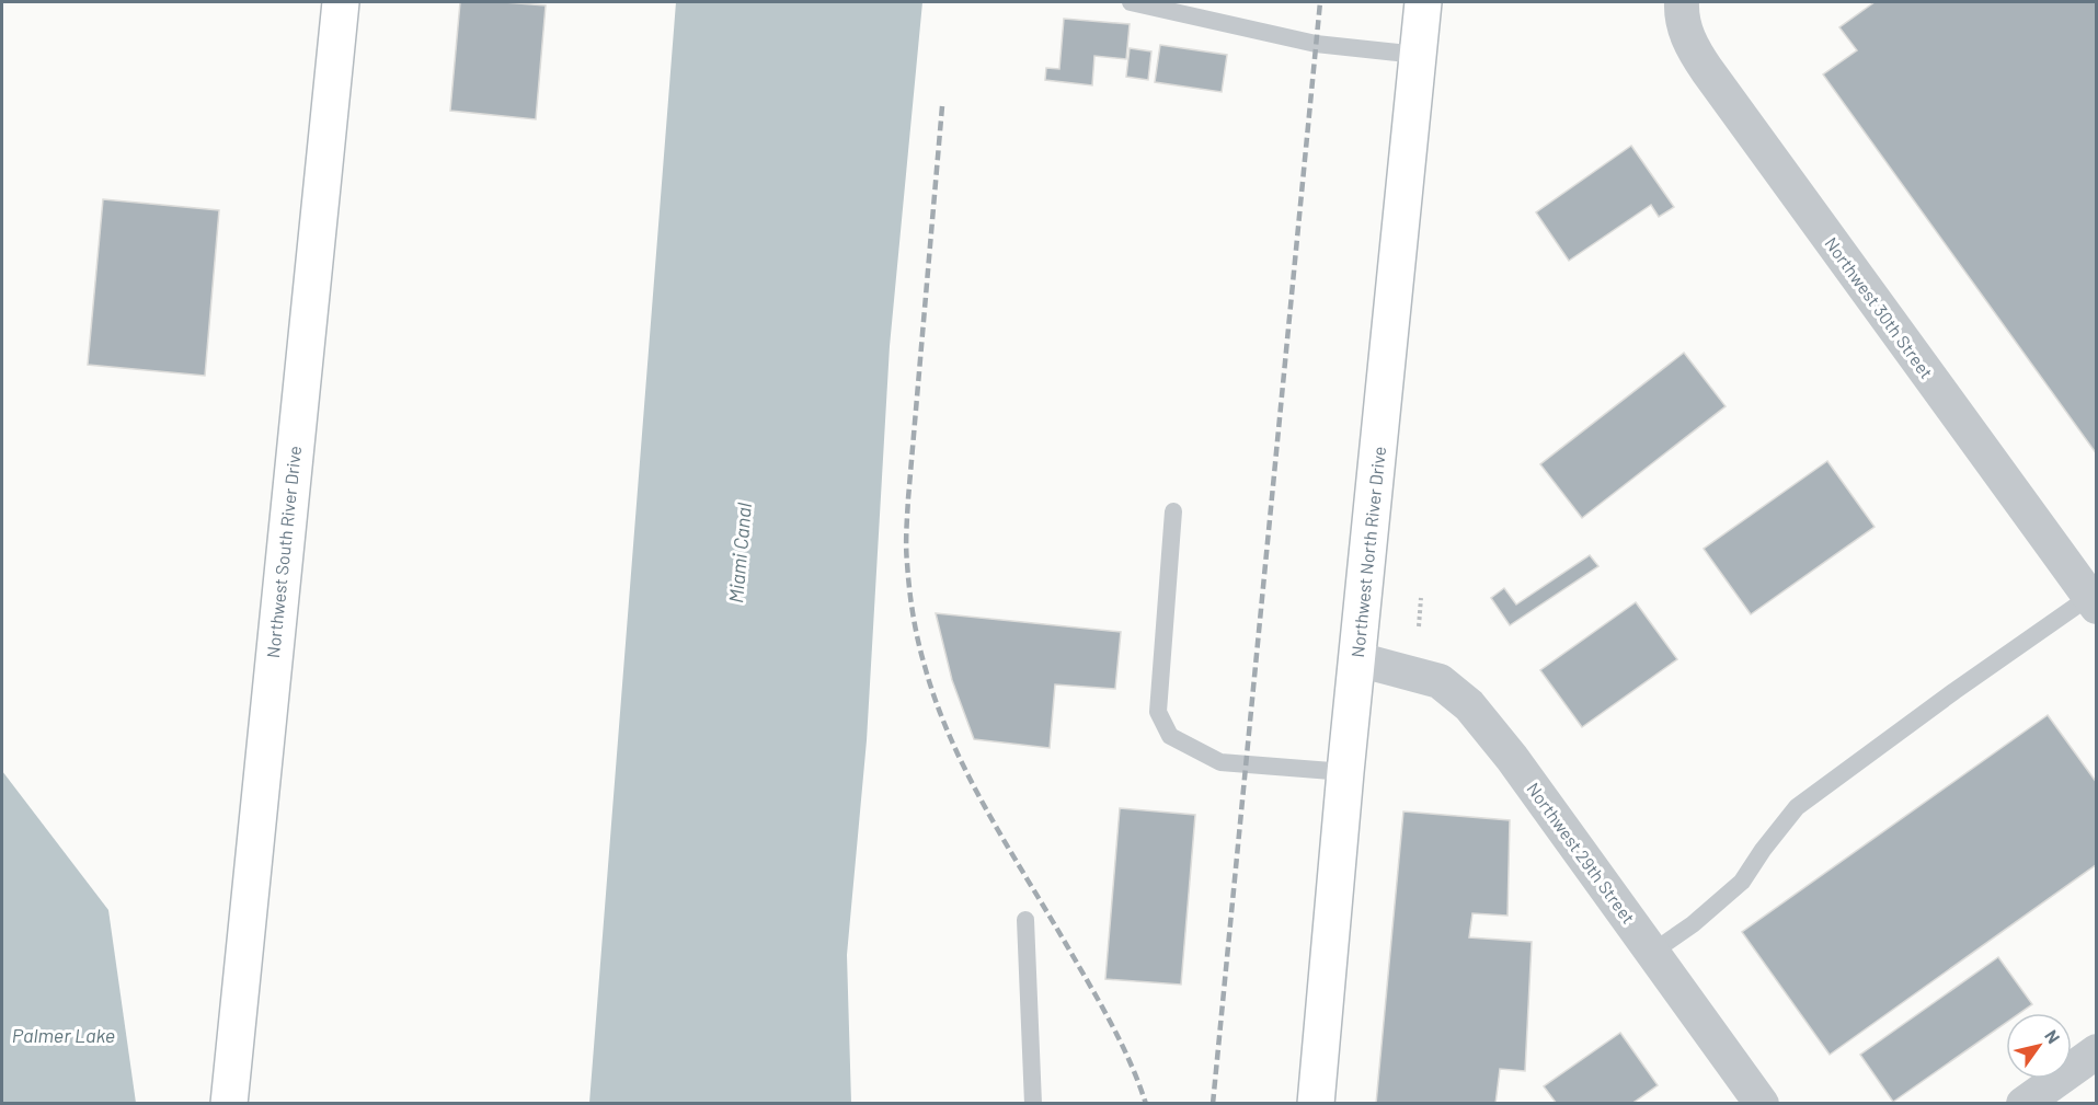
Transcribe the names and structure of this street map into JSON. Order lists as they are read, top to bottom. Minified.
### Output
{"streets":{"main road":["Northwest South River Drive","Northwest North River Drive"],"street":["Northwest 30th Street","Northwest 29th Street"]},"crossings":[["Northwest North River Drive","Northwest 29th Street"]],"water":["Miami Canal","Palmer Lake"],"north":"top right"}
